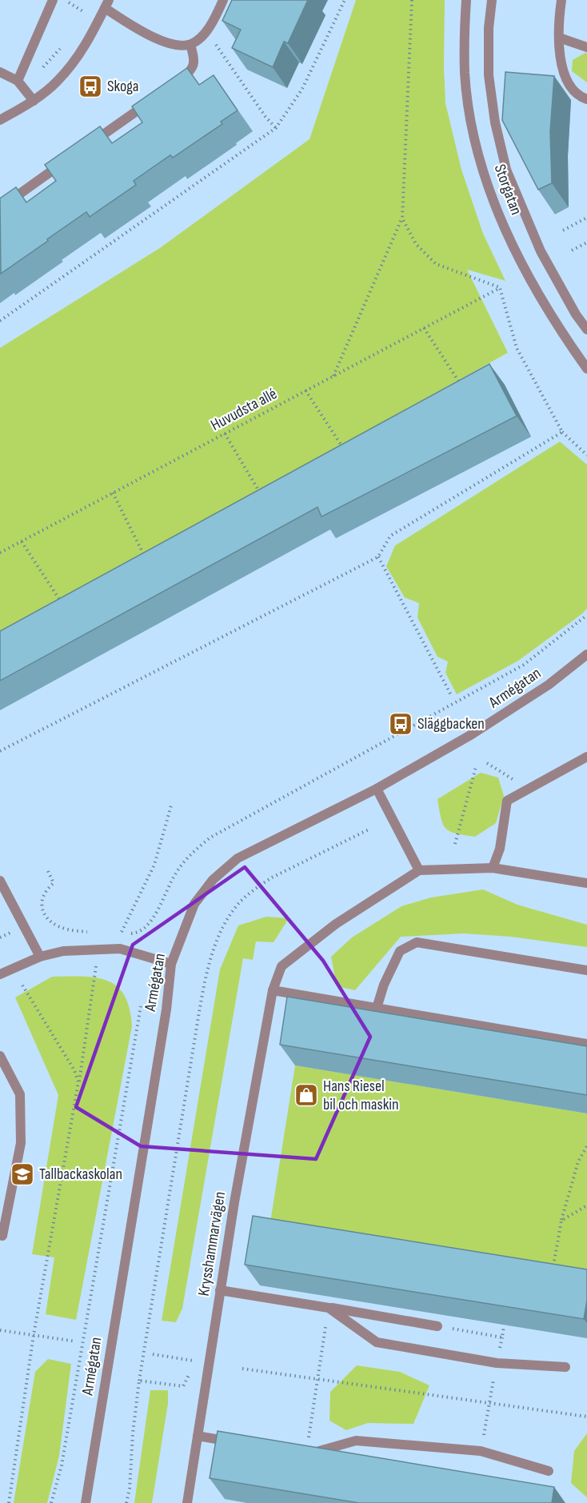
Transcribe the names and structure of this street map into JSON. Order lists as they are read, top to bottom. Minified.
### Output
{"streets":{"street":["Storgatan","Armégatan","Krysshammarvägen"],"path":["Huvudsta allé"]},"places":{"bus stop":["Skoga","Släggbacken"],"shop":["Hans Riesel bil och maskin"],"school or university":["Tallbackaskolan"]}}
